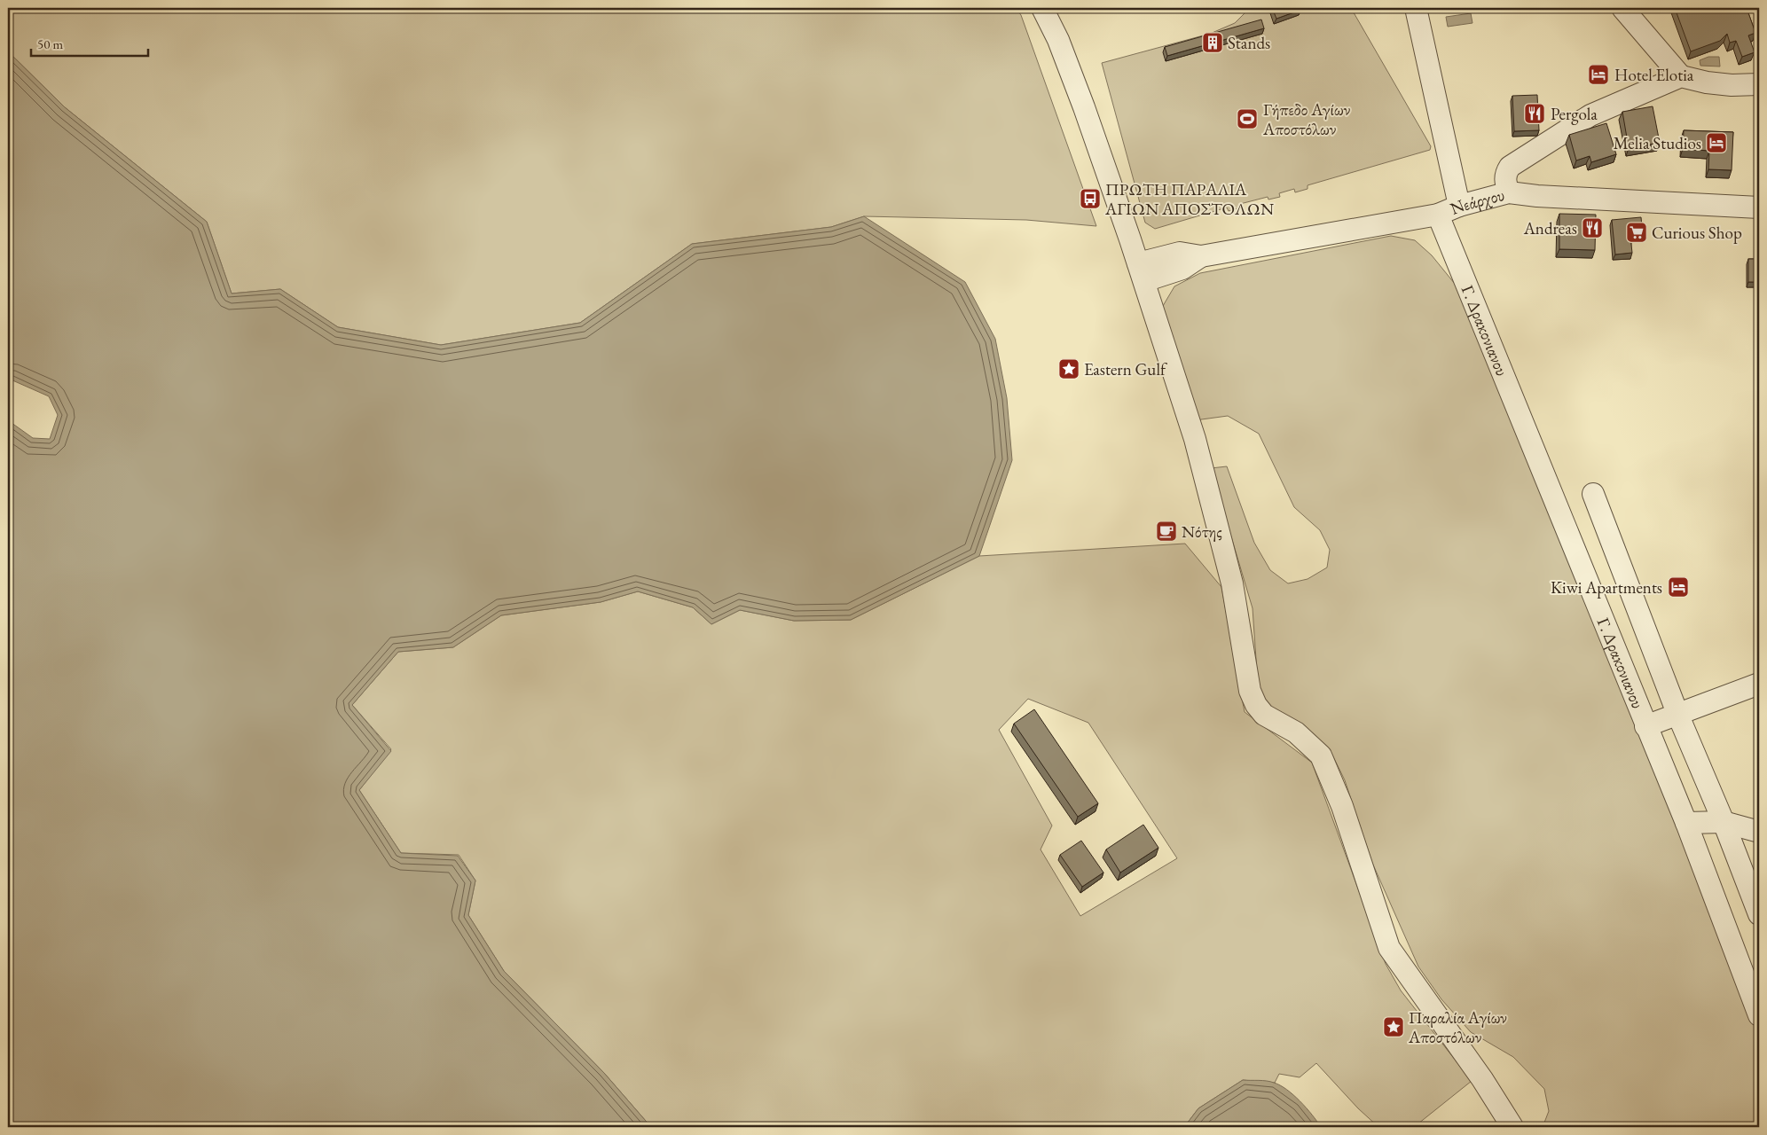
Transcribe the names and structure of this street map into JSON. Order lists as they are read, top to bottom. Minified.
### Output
{"streets":{"street":["Νεάρχου","Γ. Δρακονιανου"]},"crossings":[["Νεάρχου","Γ. Δρακονιανου"]],"places":{"building":["Stands"],"hotel":["Hotel Elotia","Melia Studios","Kiwi Apartments"],"restaurant":["Pergola","Andreas"],"sports":["Γήπεδο Αγίων Αποστόλων"],"bus stop":["ΠΡΩΤΗ ΠΑΡΑΛΙΑ ΑΓΙΩΝ ΑΠΟΣΤΟΛΩΝ"],"supermarket":["Curious Shop"],"place":["Eastern Gulf","Παραλία Αγίων Αποστόλων"],"cafe":["Νότης"]},"scale_bar":"50 m"}
